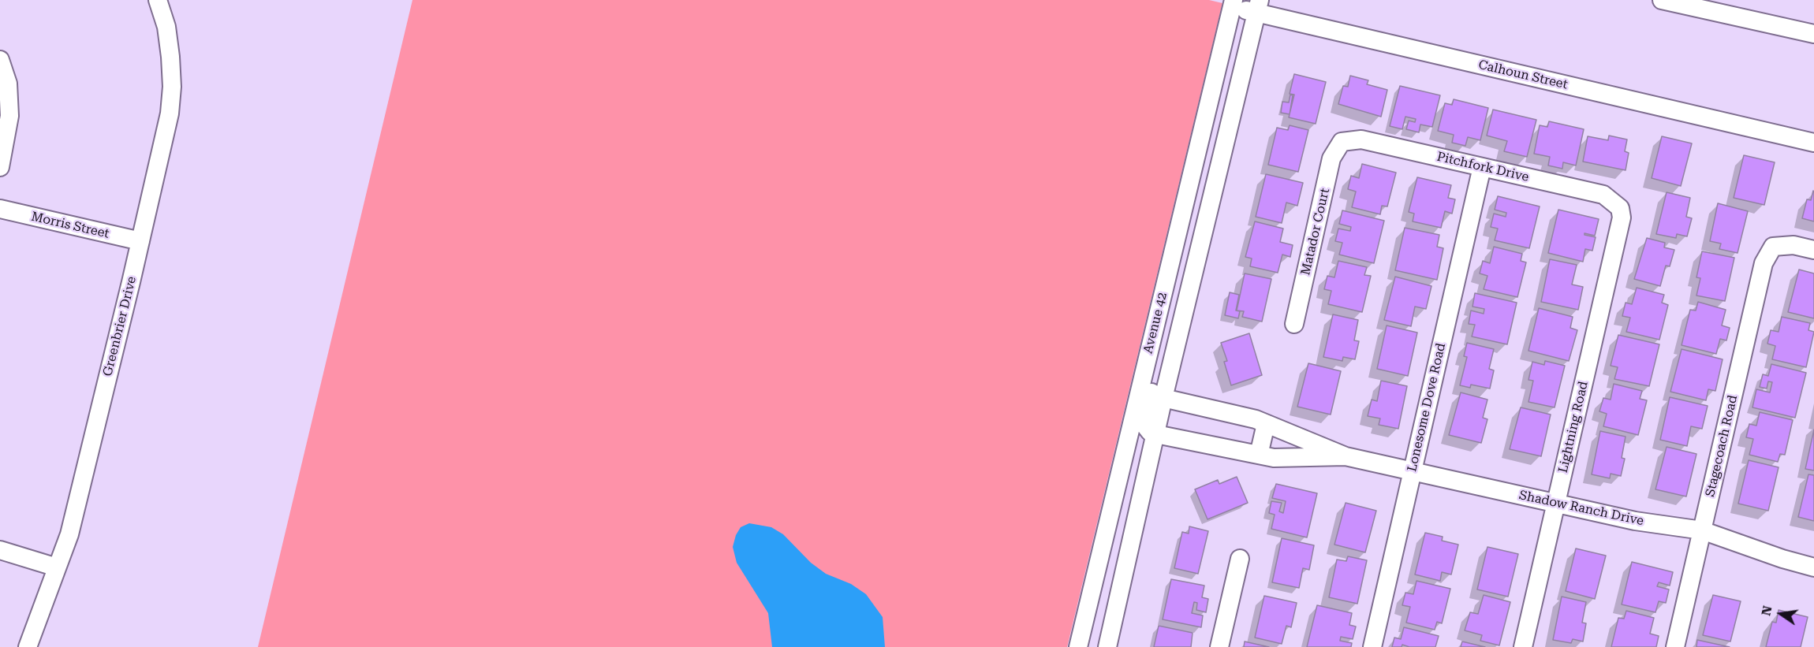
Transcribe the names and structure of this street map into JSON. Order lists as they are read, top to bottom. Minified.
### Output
{"streets":{"street":["Calhoun Street","Pitchfork Drive","Morris Street","Matador Court","Avenue 42","Greenbrier Drive","Lonesome Dove Road","Lightning Road","Stagecoach Road","Shadow Ranch Drive"]},"crossings":[["Calhoun Street","Avenue 42"],["Pitchfork Drive","Matador Court"],["Pitchfork Drive","Lonesome Dove Road"],["Pitchfork Drive","Lightning Road"],["Morris Street","Greenbrier Drive"],["Avenue 42","Shadow Ranch Drive"],["Lonesome Dove Road","Shadow Ranch Drive"],["Lightning Road","Shadow Ranch Drive"],["Stagecoach Road","Shadow Ranch Drive"]],"north":"left"}
